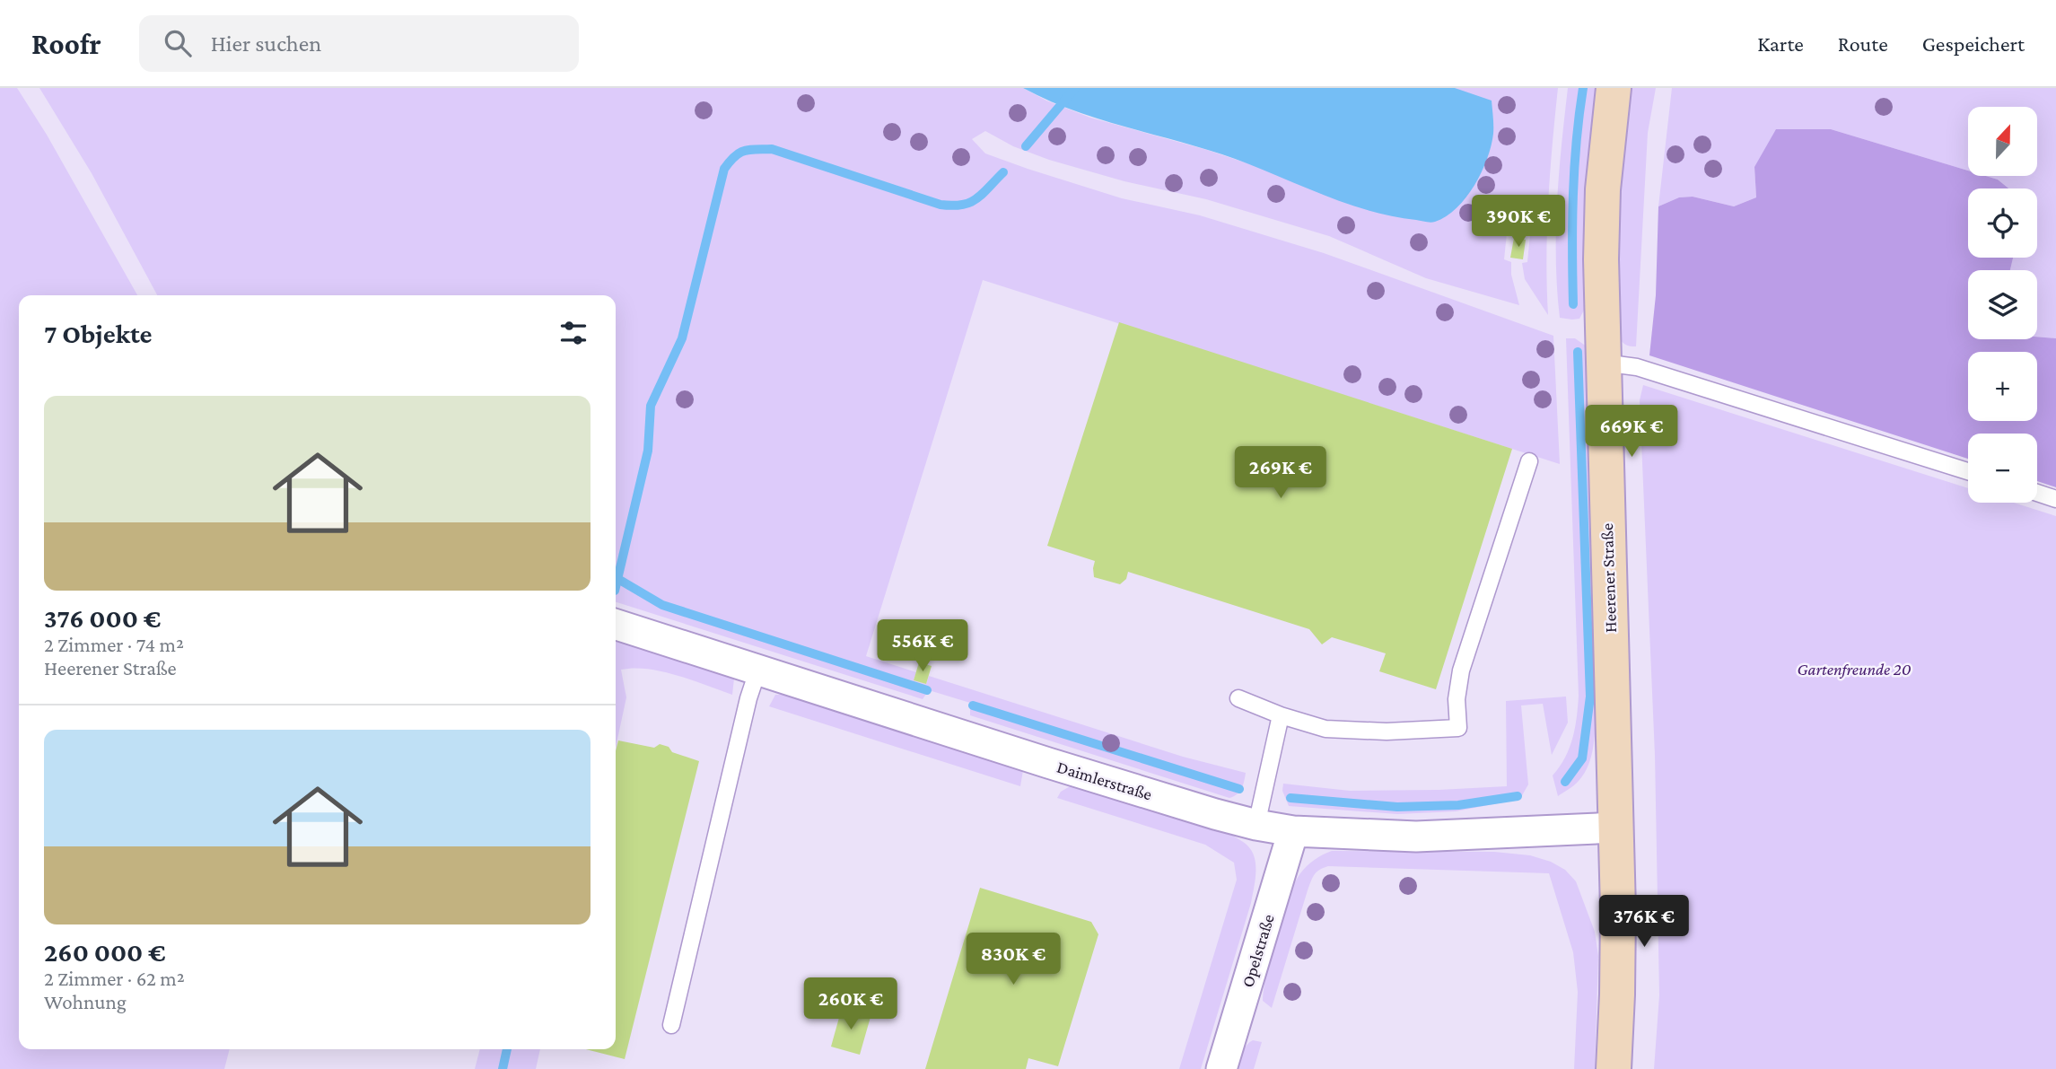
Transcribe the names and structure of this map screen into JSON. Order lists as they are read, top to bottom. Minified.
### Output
{"streets":{"main road":["Heerener Straße"],"street":["Daimlerstraße","Opelstraße"]},"crossings":[["Heerener Straße","Daimlerstraße"],["Daimlerstraße","Opelstraße"]],"parks":["Gartenfreunde 20"],"north":"top","page":{"header":"Roofr","search":"Hier suchen","nav":["Karte","Route","Gespeichert"],"map_buttons":["+","−"],"price":["390K €","669K €","269K €","556K €","376K €","830K €","260K €"],"heading":"7 Objekte","list":[{"name":"376 000 €","note":"2 Zimmer · 74 m² · Heerener Straße"},{"name":"260 000 €","note":"2 Zimmer · 62 m² · Wohnung"}]}}
